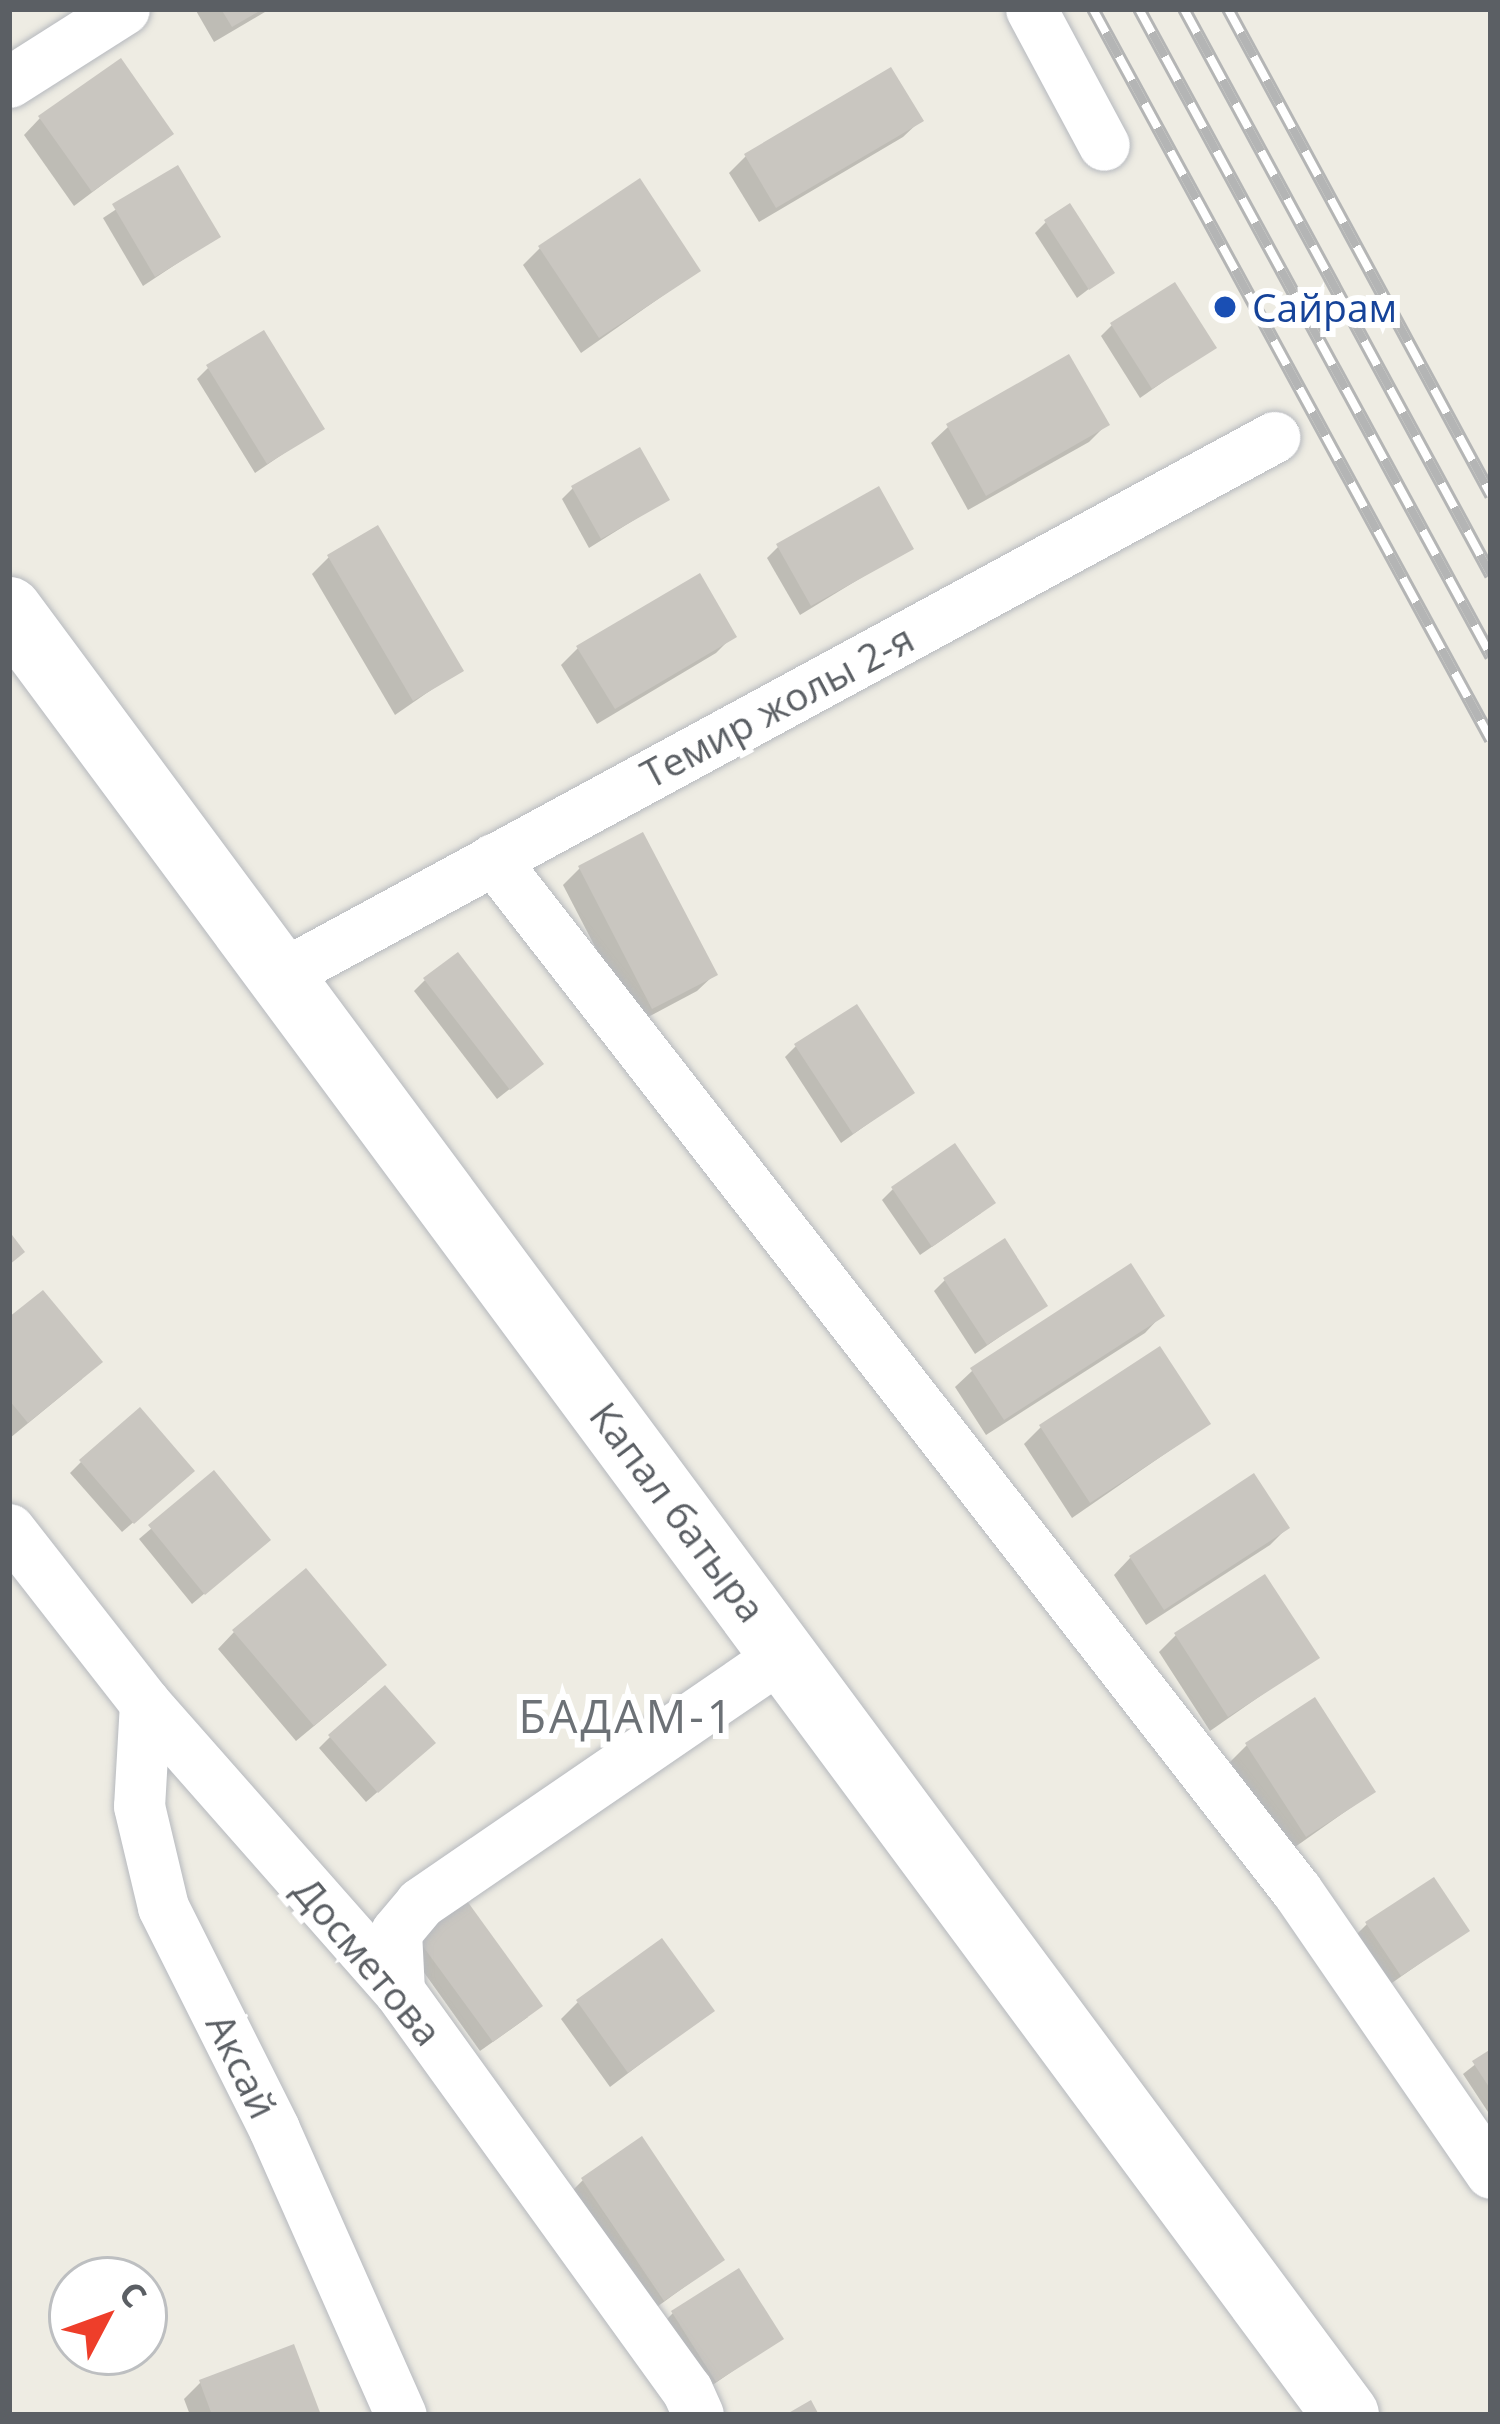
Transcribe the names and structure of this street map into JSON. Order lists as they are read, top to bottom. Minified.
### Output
{"streets":{"main road":["Капал батыра"],"street":["Темир жолы 2-я","Досметова","Аксай"]},"crossings":[["Темир жолы 2-я","Капал батыра"],["Досметова","Аксай"]],"districts":["БАДАМ-1"],"places":["Сайрам"],"north":"top right"}
